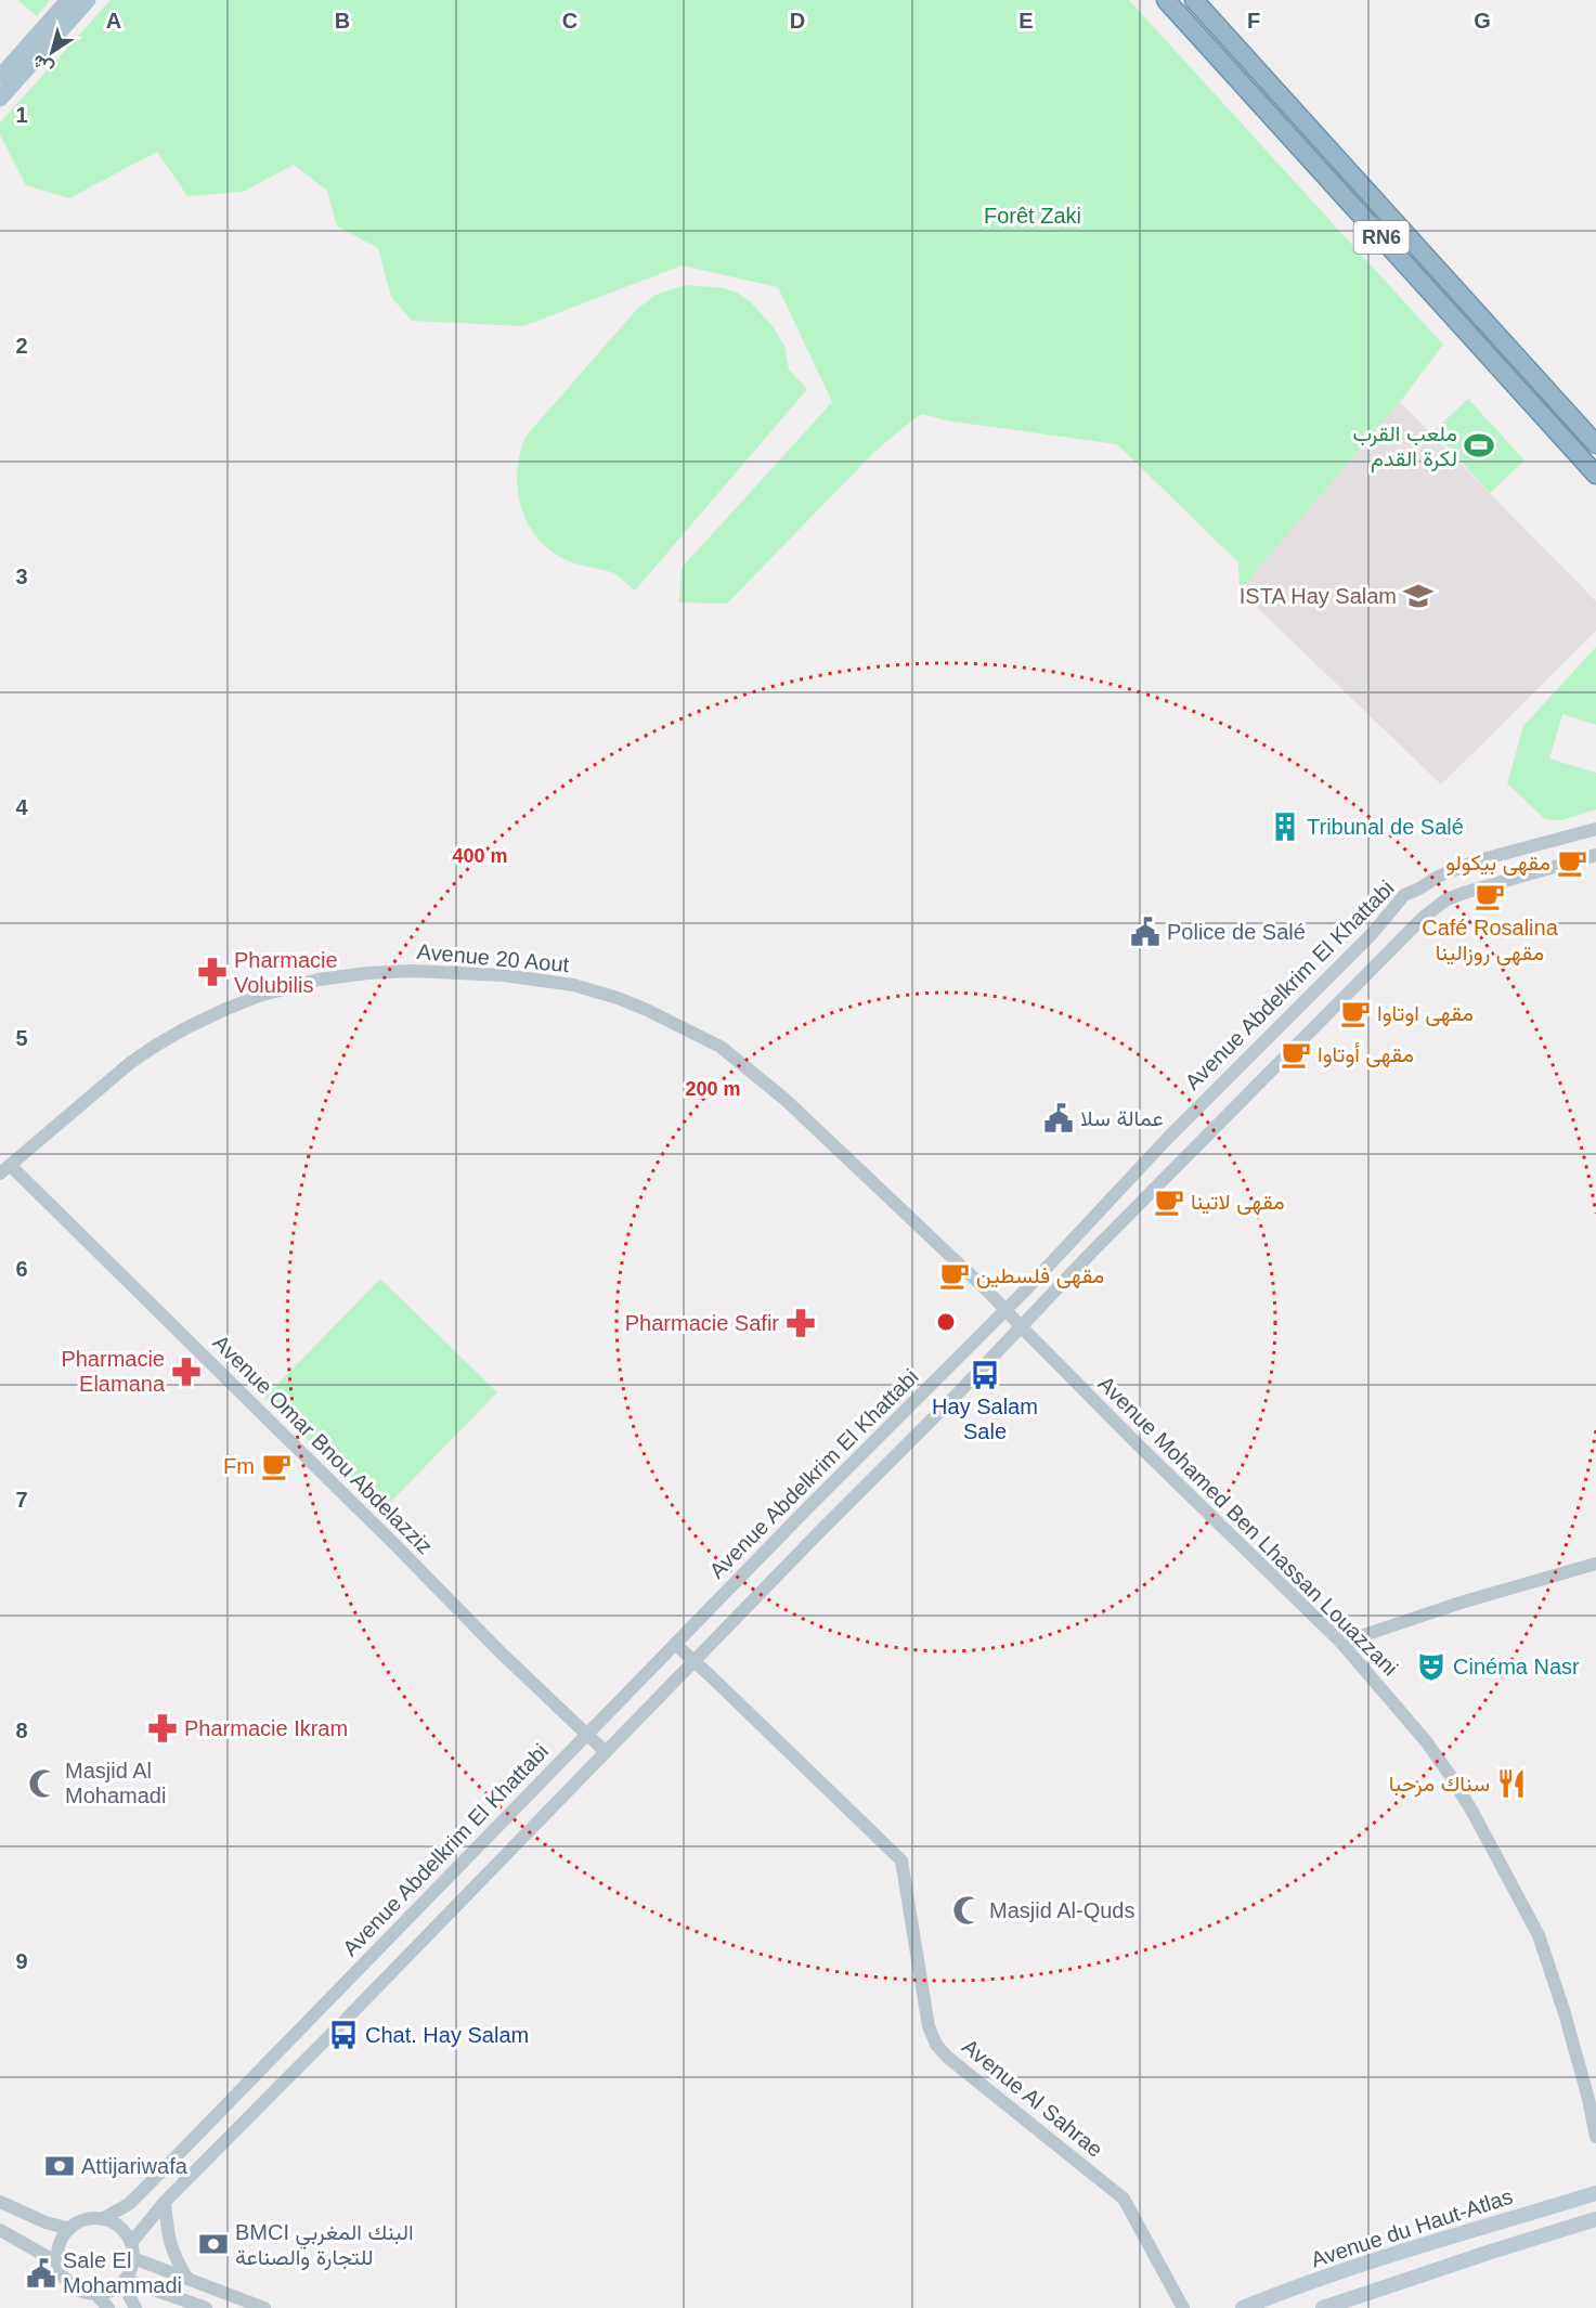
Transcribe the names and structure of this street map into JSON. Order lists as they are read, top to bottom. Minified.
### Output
{"streets":{"highway":["RN6"],"main road":["Avenue du Haut-Atlas"],"street":["Avenue 20 Aout","Avenue Abdelkrim El Khattabi","Avenue Omar Bnou Abdelazziz","Avenue Mohamed Ben Lhassan Louazzani","Avenue Al Sahrae"]},"crossings":[["Avenue 20 Aout","Avenue Abdelkrim El Khattabi"],["Avenue 20 Aout","Avenue Omar Bnou Abdelazziz"],["Avenue 20 Aout","Avenue Mohamed Ben Lhassan Louazzani"],["Avenue Abdelkrim El Khattabi","Avenue Omar Bnou Abdelazziz"],["Avenue Abdelkrim El Khattabi","Avenue Mohamed Ben Lhassan Louazzani"],["Avenue Abdelkrim El Khattabi","Avenue Al Sahrae"]],"parks":["Forêt Zaki"],"places":{"sports":["ملعب القرب لكرة القدم"],"school or university":["ISTA Hay Salam"],"building":["Tribunal de Salé"],"cafe":["مقهى بيكولو","Café Rosalina مقهى روزالينا","مقهى اوتاوا","مقهى أوتاوا","مقهى لاتينا","مقهى فلسطين","Fm"],"public building":["Police de Salé","عمالة سلا","Sale El Mohammadi"],"pharmacy":["Pharmacie Volubilis","Pharmacie Safir","Pharmacie Elamana","Pharmacie Ikram"],"bus stop":["Hay Salam Sale","Chat. Hay Salam"],"theatre":["Cinéma Nasr"],"mosque":["Masjid Al Mohamadi","Masjid Al-Quds"],"restaurant":["سناك مرحبا"],"bank":["Attijariwafa","BMCI البنك المغربي للتجارة والصناعة"]},"north":"bottom left","grid":{"columns":["A","B","C","D","E","F","G"],"rows":["1","2","3","4","5","6","7","8","9"]},"rings":["400 m","200 m"]}
